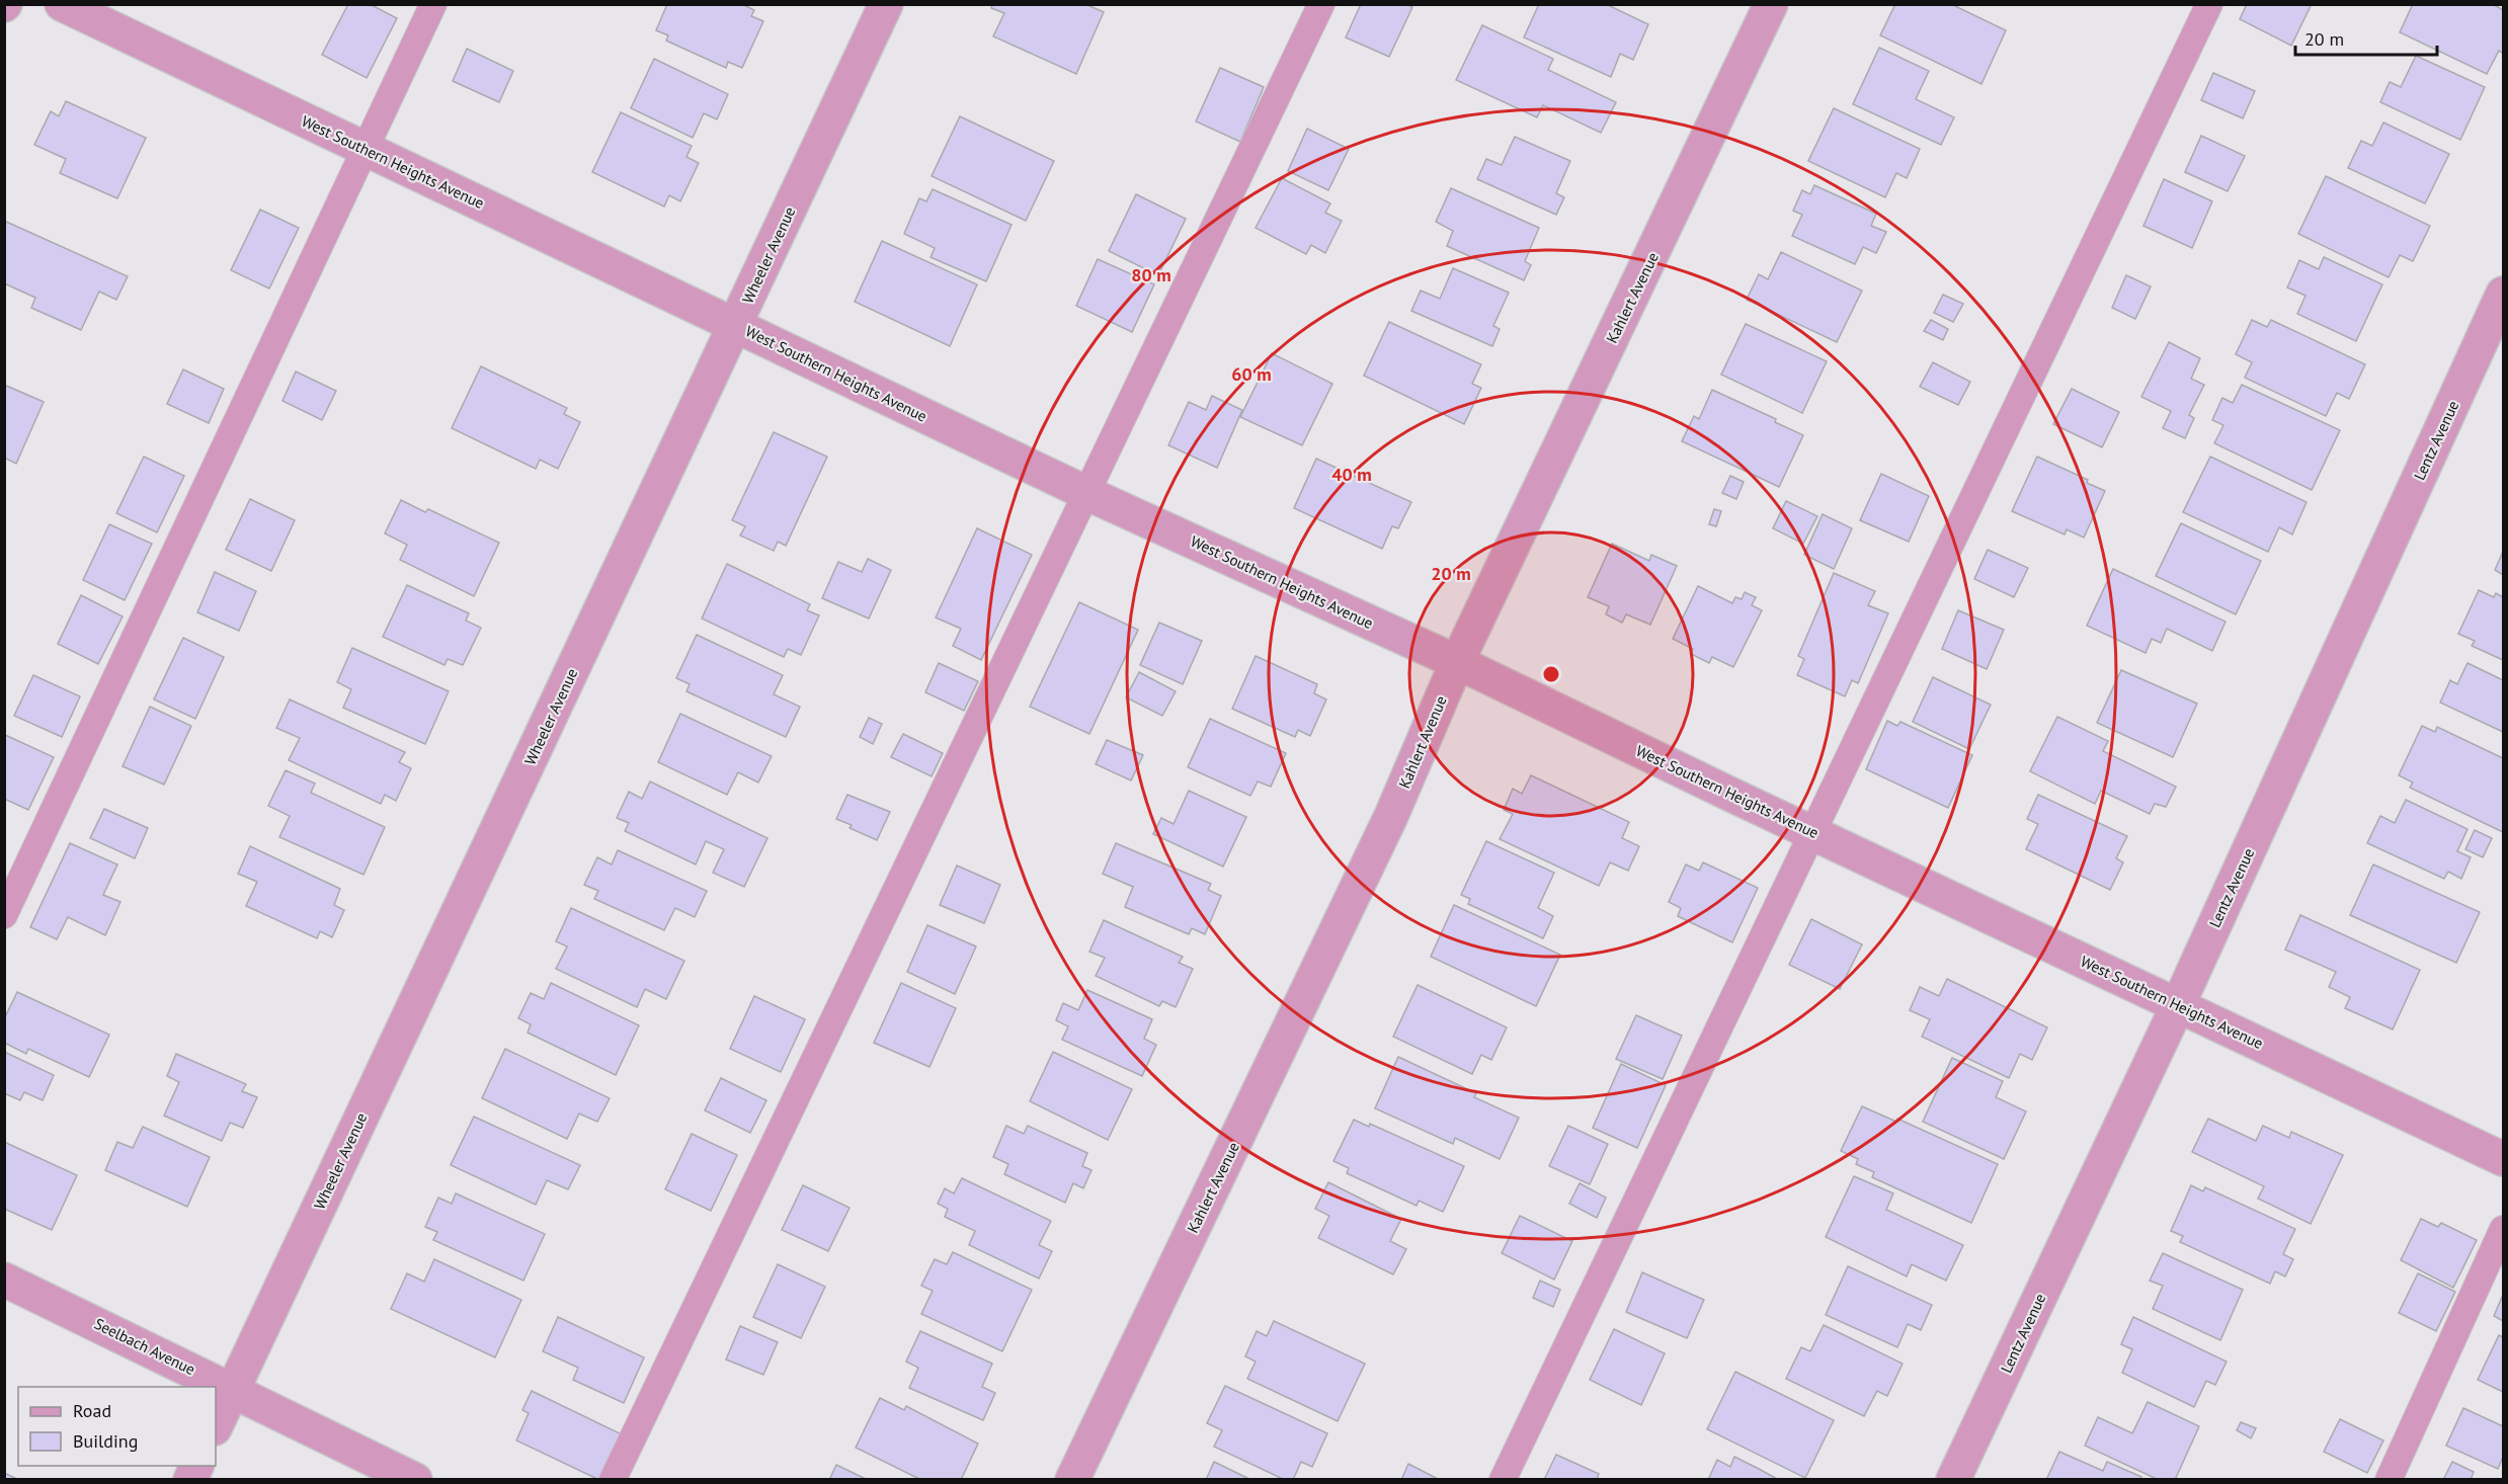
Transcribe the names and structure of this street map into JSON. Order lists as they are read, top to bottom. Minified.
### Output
{"streets":{"street":["West Southern Heights Avenue","Wheeler Avenue","Kahlert Avenue","Lentz Avenue","Seelbach Avenue"]},"crossings":[["West Southern Heights Avenue","Wheeler Avenue"],["West Southern Heights Avenue","Kahlert Avenue"],["West Southern Heights Avenue","Lentz Avenue"],["Wheeler Avenue","Seelbach Avenue"]],"legend":["Road","Building"],"scale_bar":"20 m","rings":["80 m","60 m","40 m","20 m"]}
